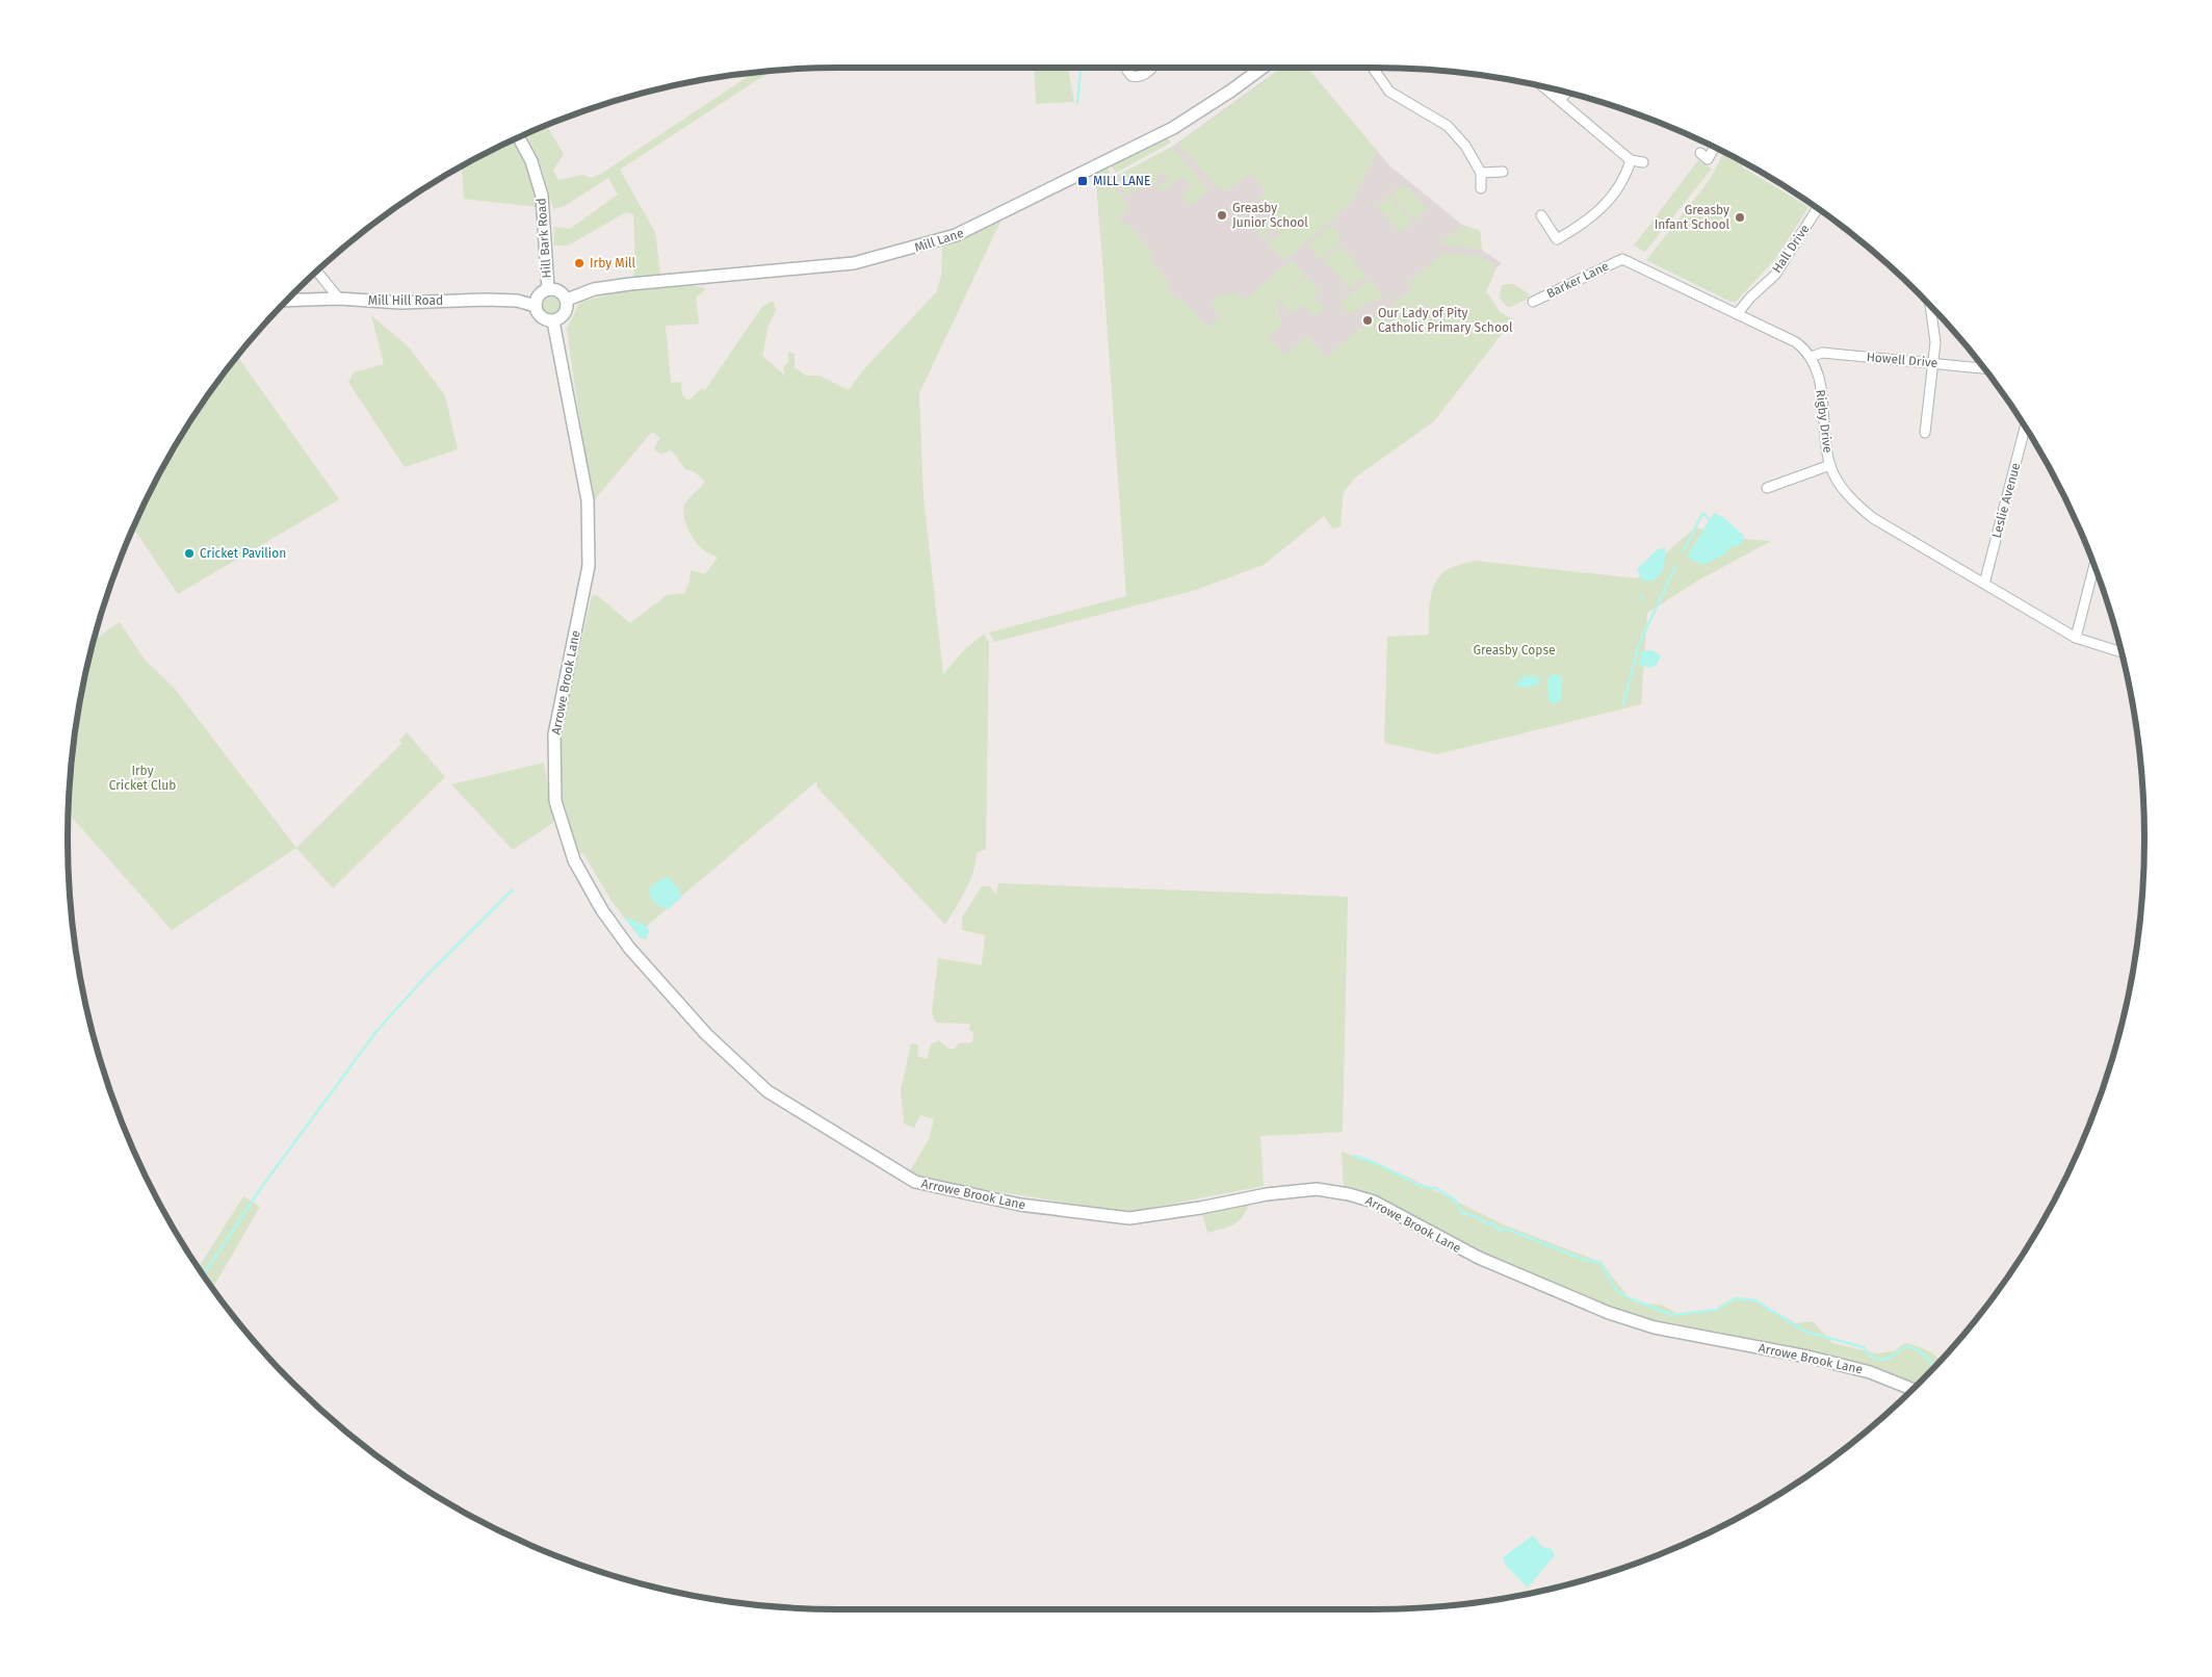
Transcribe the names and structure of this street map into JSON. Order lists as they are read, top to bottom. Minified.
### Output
{"streets":{"street":["Hill Bark Road","Mill Lane","Hall Drive","Barker Lane","Mill Hill Road","Howell Drive","Rigby Drive","Leslie Avenue","Arrowe Brook Lane"]},"crossings":[["Hill Bark Road","Mill Lane"],["Hill Bark Road","Mill Hill Road"],["Hill Bark Road","Arrowe Brook Lane"],["Mill Lane","Mill Hill Road"],["Mill Lane","Arrowe Brook Lane"],["Hall Drive","Barker Lane"],["Mill Hill Road","Arrowe Brook Lane"],["Howell Drive","Rigby Drive"],["Rigby Drive","Leslie Avenue"]],"parks":["Greasby Copse","Irby Cricket Club"],"places":{"transit":["MILL LANE"],"other":["Greasby Junior School","Greasby Infant School","Irby Mill","Our Lady of Pity Catholic Primary School","Cricket Pavilion"]}}
